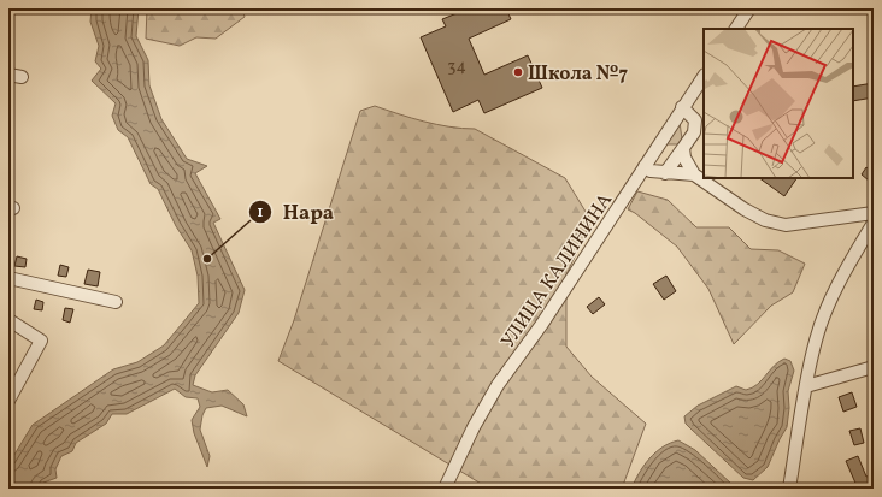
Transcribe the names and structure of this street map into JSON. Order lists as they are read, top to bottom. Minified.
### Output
{"streets":{"street":["УЛИЦА КАЛИНИНА"]},"places":["Школа №7","Нара"],"house_numbers":["34"]}
